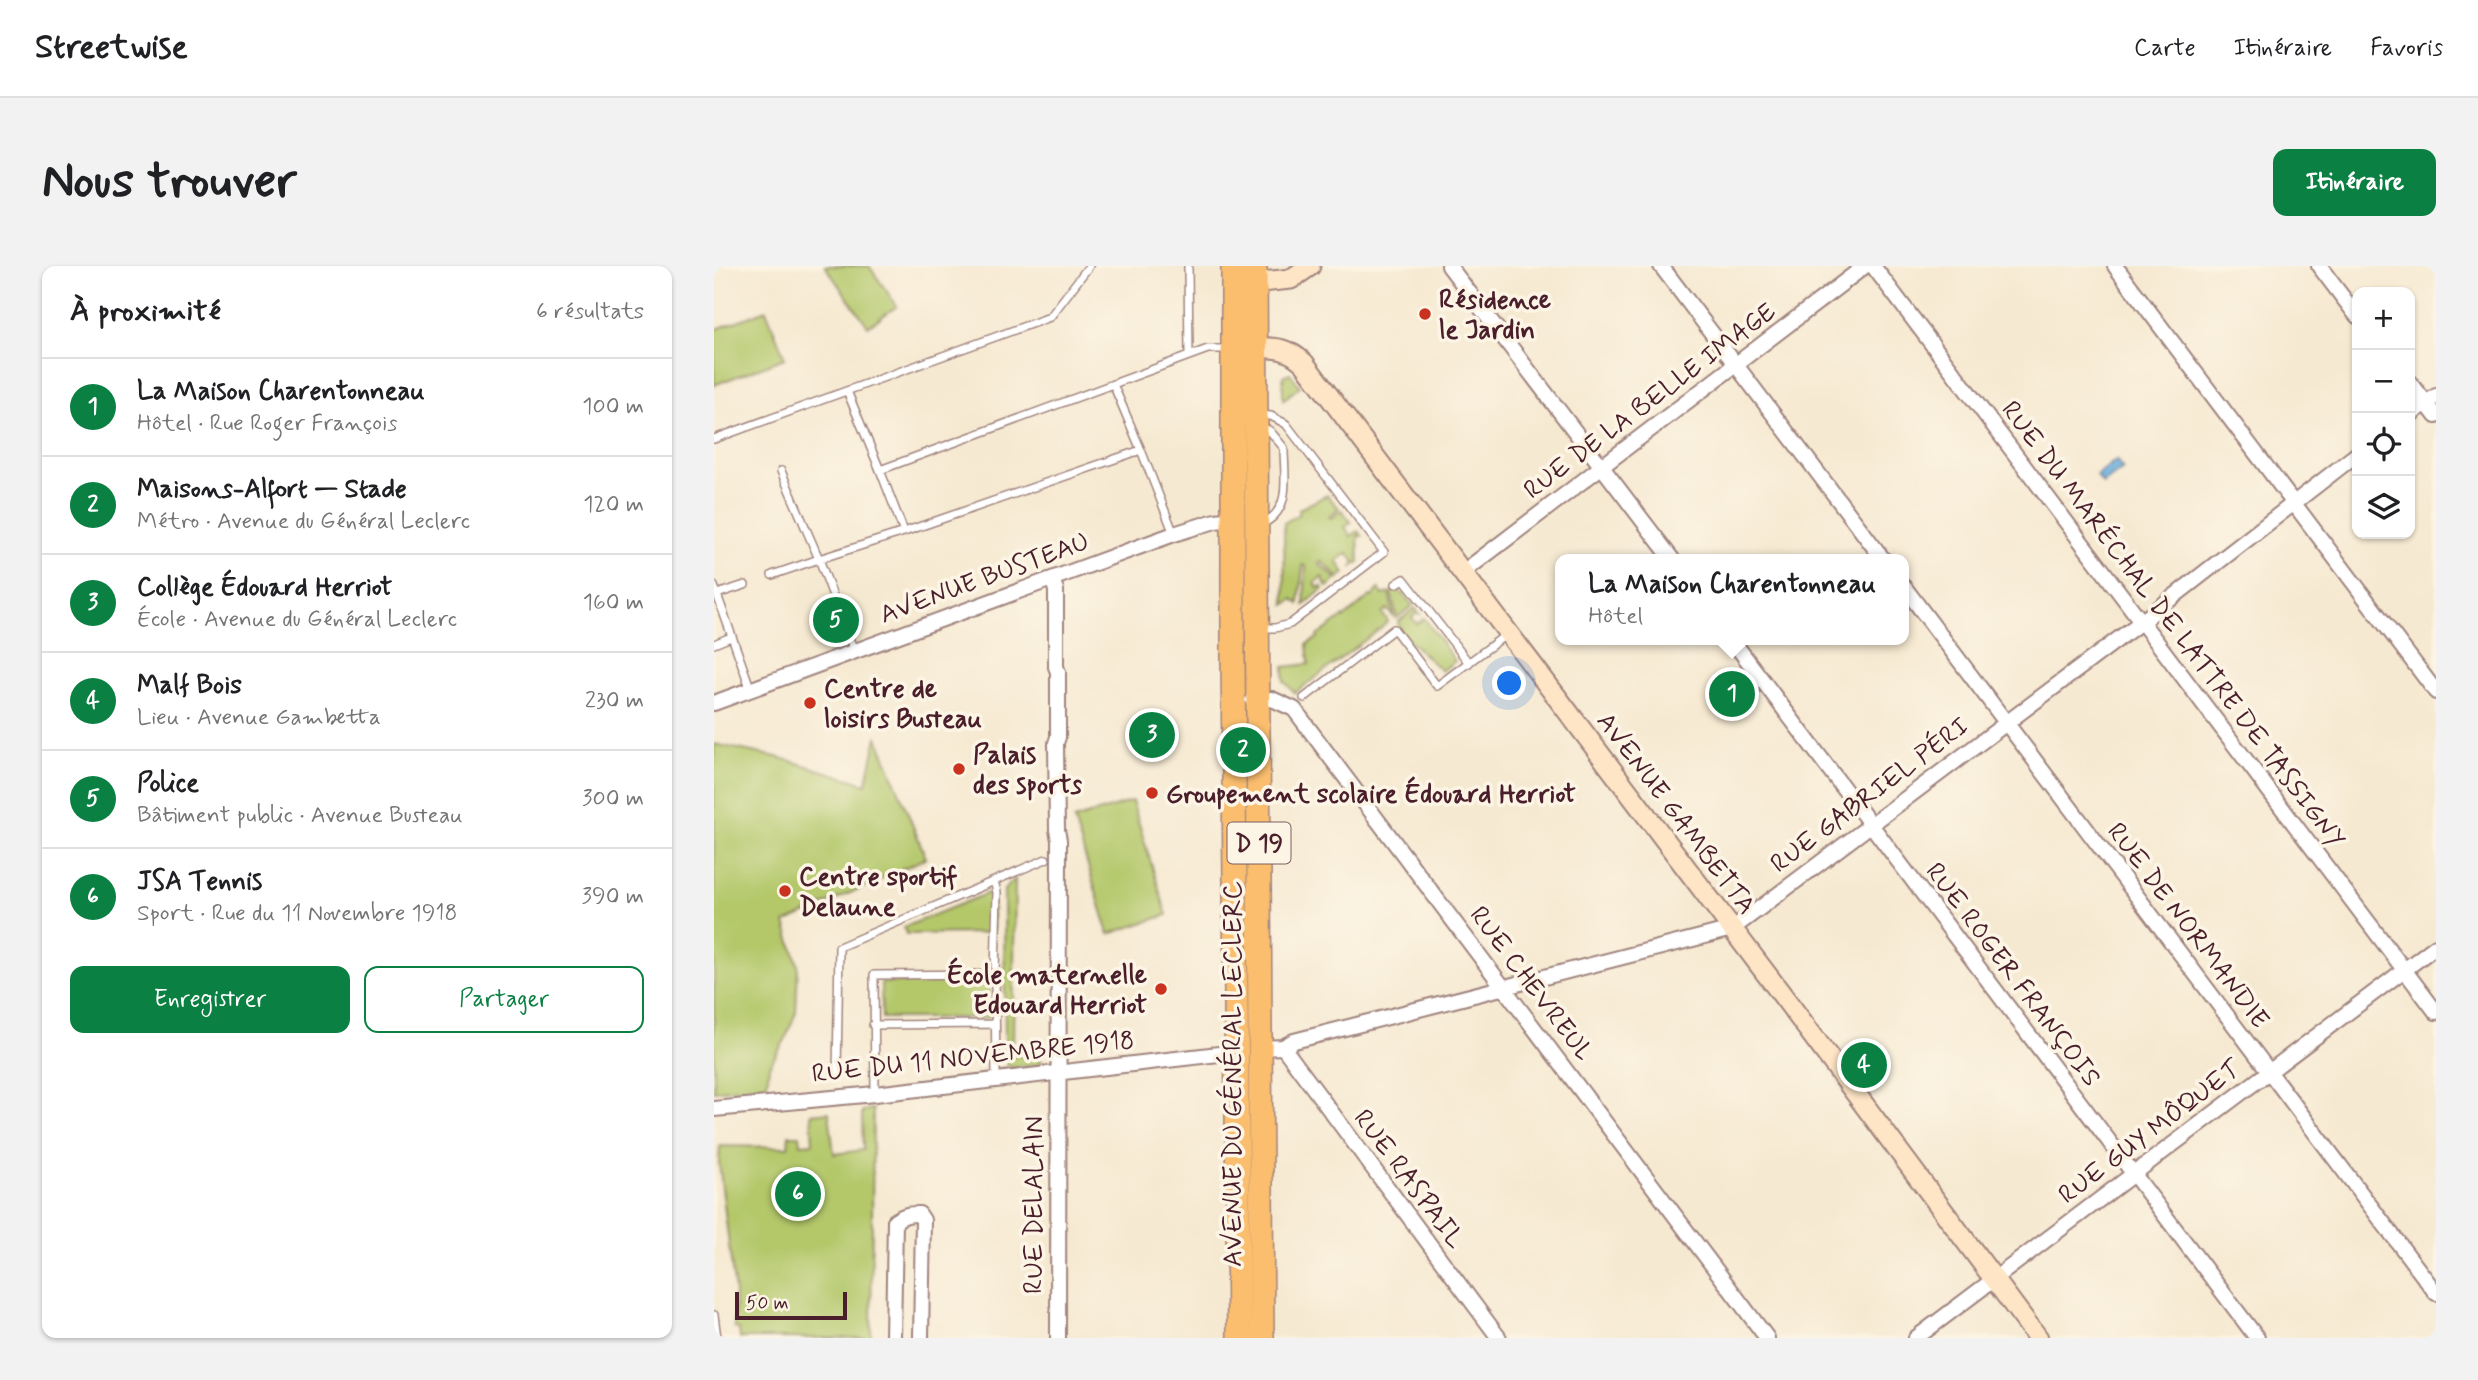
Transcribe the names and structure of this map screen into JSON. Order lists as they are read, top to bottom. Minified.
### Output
{"streets":{"main road":["D 19","AVENUE DU GÉNÉRAL LECLERC"],"street":["RUE DE LA BELLE IMAGE","AVENUE BUSTEAU","RUE DU MARÉCHAL DE LATTRE DE TASSIGNY","RUE GABRIEL PÉRI","AVENUE GAMBETTA","RUE DE NORMANDIE","RUE ROGER FRANÇOIS","RUE CHEVREUL","RUE DU 11 NOVEMBRE 1918","RUE GUY MÔQUET","RUE RASPAIL","RUE DELALAIN"]},"crossings":[["RUE DE LA BELLE IMAGE","AVENUE GAMBETTA"],["AVENUE BUSTEAU","AVENUE DU GÉNÉRAL LECLERC"],["AVENUE BUSTEAU","RUE DELALAIN"],["RUE DU MARÉCHAL DE LATTRE DE TASSIGNY","RUE GABRIEL PÉRI"],["RUE DU MARÉCHAL DE LATTRE DE TASSIGNY","RUE GUY MÔQUET"],["RUE GABRIEL PÉRI","AVENUE GAMBETTA"],["RUE GABRIEL PÉRI","RUE DE NORMANDIE"],["RUE GABRIEL PÉRI","RUE ROGER FRANÇOIS"],["RUE GABRIEL PÉRI","RUE CHEVREUL"],["RUE GABRIEL PÉRI","AVENUE DU GÉNÉRAL LECLERC"],["RUE GABRIEL PÉRI","RUE RASPAIL"],["AVENUE GAMBETTA","AVENUE DU GÉNÉRAL LECLERC"],["AVENUE GAMBETTA","RUE GUY MÔQUET"],["RUE DE NORMANDIE","RUE GUY MÔQUET"],["RUE ROGER FRANÇOIS","RUE GUY MÔQUET"],["RUE CHEVREUL","AVENUE DU GÉNÉRAL LECLERC"],["RUE DU 11 NOVEMBRE 1918","AVENUE DU GÉNÉRAL LECLERC"],["RUE DU 11 NOVEMBRE 1918","RUE DELALAIN"]],"places":["Résidence le Jardin","Centre de loisirs Busteau","Palais des sports","Groupement scolaire Édouard Herriot","Centre sportif Delaune","École maternelle Edouard Herriot"],"scale_bar":"50 m","page":{"header":"Streetwise","nav":["Carte","Itinéraire","Favoris"],"buttons":["Itinéraire",["Enregistrer","Partager"]],"title":"Nous trouver","heading":["À proximité","6 résultats"],"map_buttons":["+","−"],"list":[{"mark":"1","name":"La Maison Charentonneau","note":"Hôtel · Rue Roger François","value":"100 m"},{"mark":"2","name":"Maisons-Alfort — Stade","note":"Métro · Avenue du Général Leclerc","value":"120 m"},{"mark":"3","name":"Collège Édouard Herriot","note":"École · Avenue du Général Leclerc","value":"160 m"},{"mark":"4","name":"Malf Bois","note":"Lieu · Avenue Gambetta","value":"230 m"},{"mark":"5","name":"Police","note":"Bâtiment public · Avenue Busteau","value":"300 m"},{"mark":"6","name":"JSA Tennis","note":"Sport · Rue du 11 Novembre 1918","value":"390 m"}],"popup":["La Maison Charentonneau","Hôtel"],"pins":["5","1","3","2","4","6"],"scale":"50 m"}}
